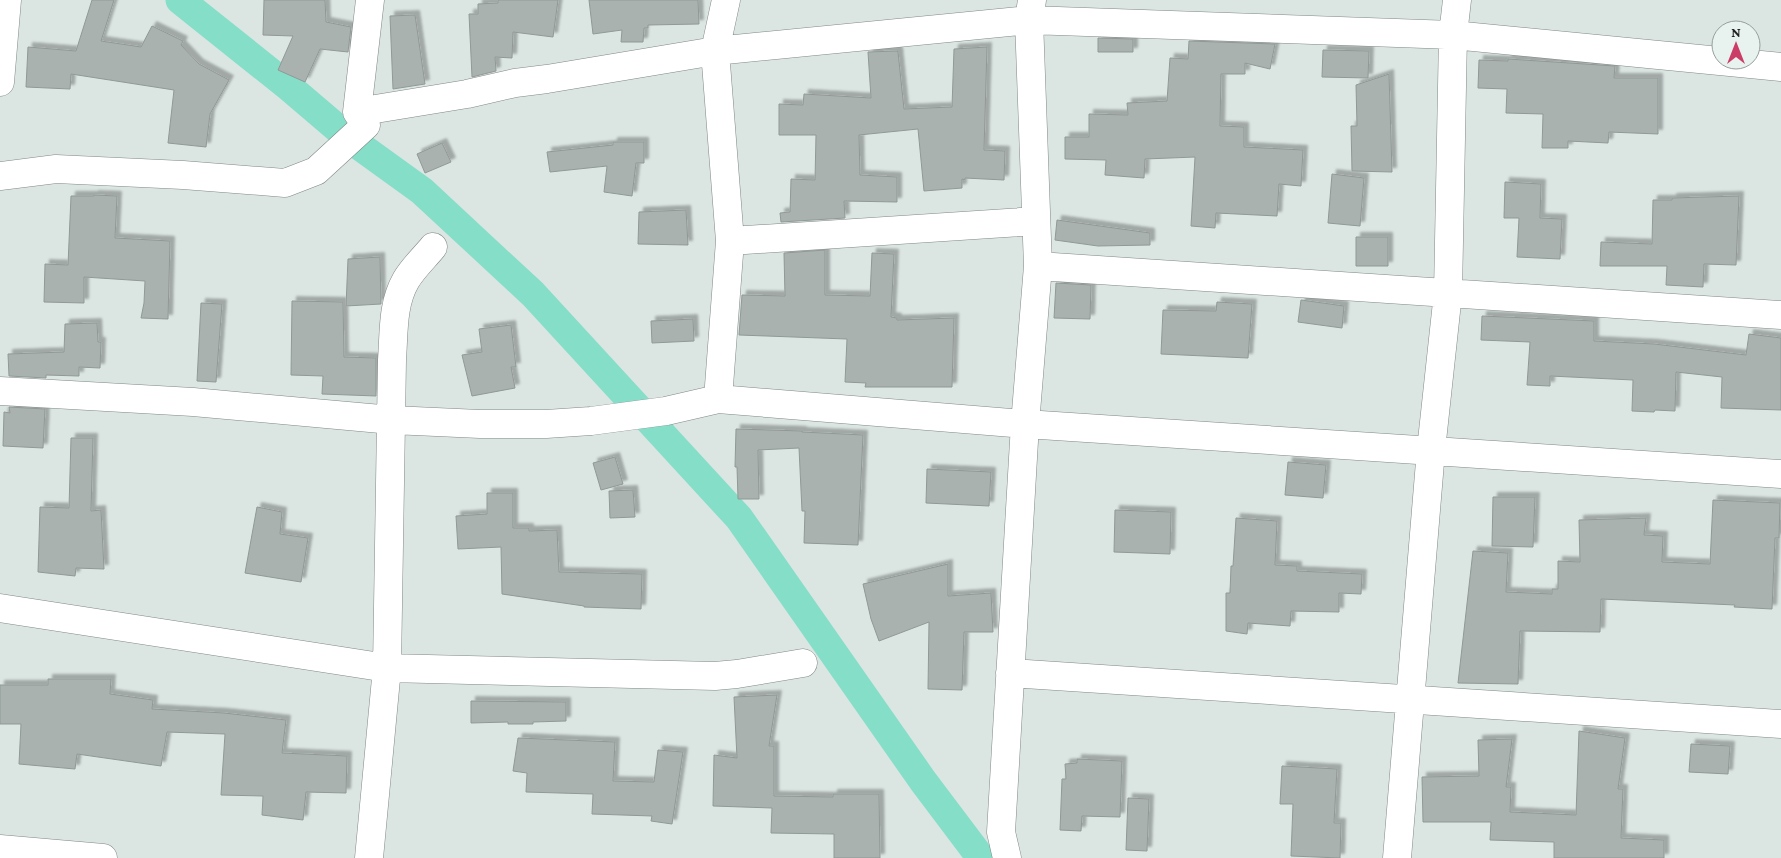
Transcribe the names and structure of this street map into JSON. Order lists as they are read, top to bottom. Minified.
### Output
{"north":"top"}
